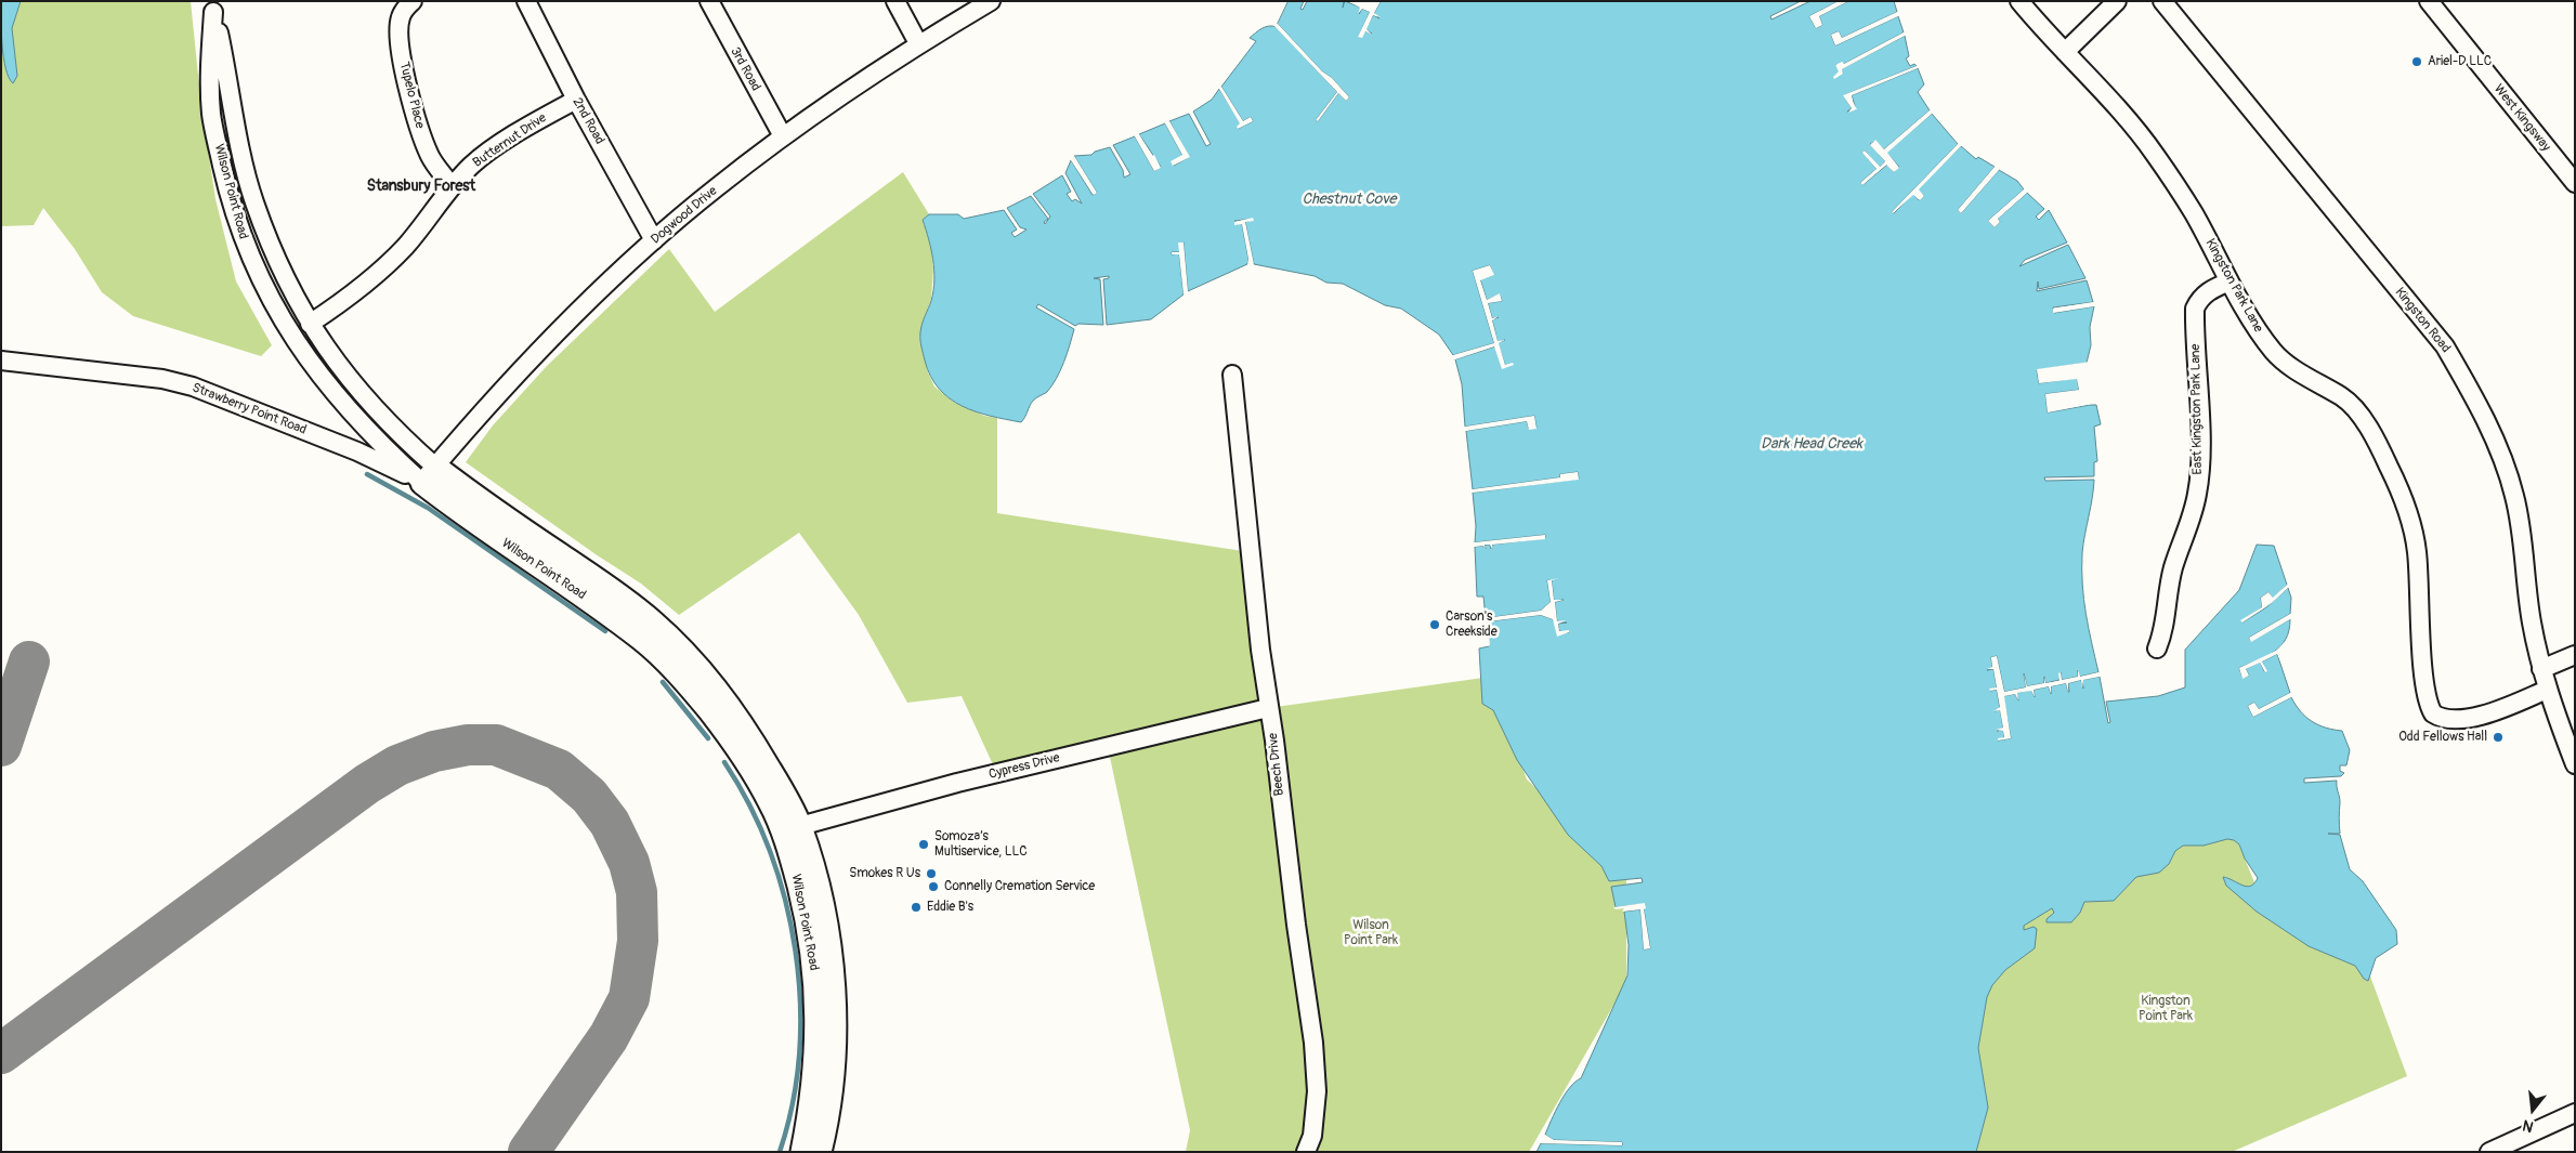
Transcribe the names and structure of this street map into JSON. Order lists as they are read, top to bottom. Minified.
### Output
{"streets":{"street":["3rd Road","Tupelo Place","West Kingsway","2nd Road","Butternut Drive","Wilson Point Road","Dogwood Drive","Kingston Park Lane","Kingston Road","Strawberry Point Road","East Kingston Park Lane","Beech Drive","Cypress Drive"]},"crossings":[["3rd Road","Dogwood Drive"],["Tupelo Place","Butternut Drive"],["2nd Road","Butternut Drive"],["2nd Road","Dogwood Drive"],["Butternut Drive","Wilson Point Road"],["Wilson Point Road","Dogwood Drive"],["Wilson Point Road","Strawberry Point Road"],["Wilson Point Road","Cypress Drive"],["Dogwood Drive","Strawberry Point Road"],["Kingston Park Lane","Kingston Road"],["Kingston Park Lane","East Kingston Park Lane"],["Beech Drive","Cypress Drive"]],"districts":["Stansbury Forest"],"water":["Chestnut Cove","Dark Head Creek"],"parks":["Wilson Point Park","Kingston Point Park"],"places":["Ariel-D LLC","Carson's Creekside","Odd Fellows Hall","Somoza’s Multiservice, LLC","Smokes R Us","Connelly Cremation Service","Eddie B's"],"north":"bottom"}
